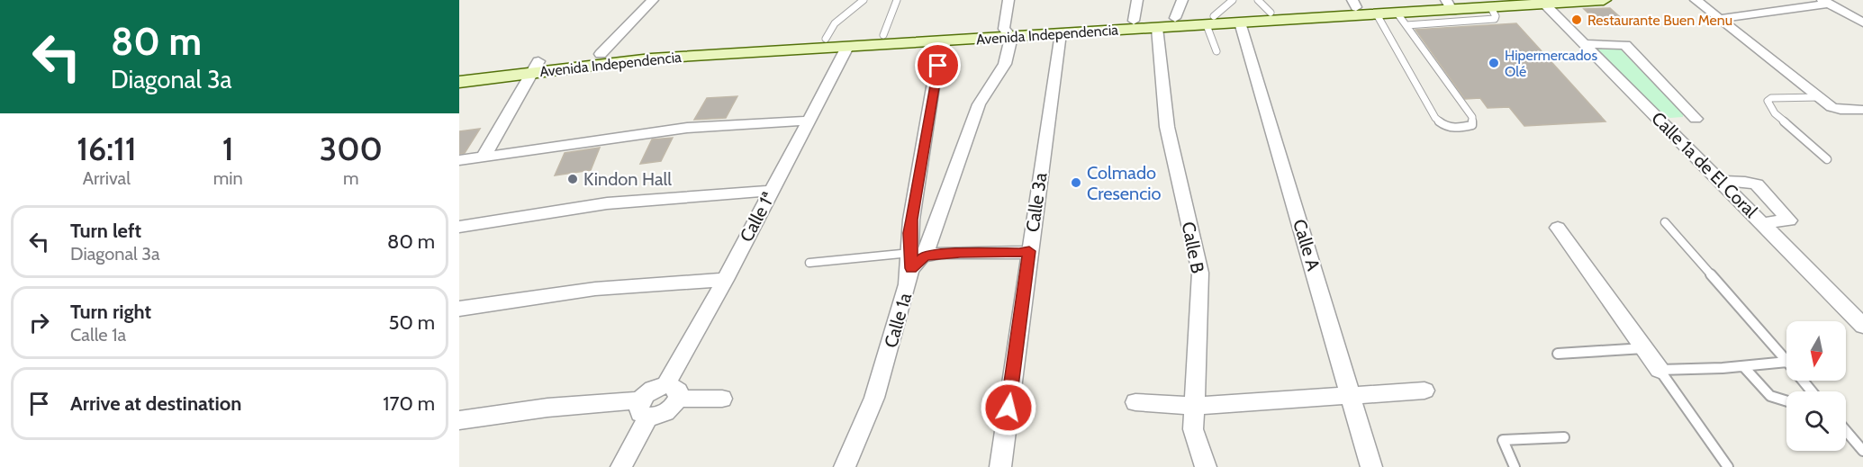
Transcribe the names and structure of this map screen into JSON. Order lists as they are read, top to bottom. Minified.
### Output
{"streets":{"main road":["Avenida Independencia"],"street":["Calle 1a de El Coral","Calle 3a","Calle 1ª","Calle A","Calle B","Calle 1a"]},"crossings":[["Avenida Independencia","Calle 1a de El Coral"],["Avenida Independencia","Calle 3a"],["Avenida Independencia","Calle 1ª"],["Avenida Independencia","Calle A"],["Avenida Independencia","Calle B"],["Avenida Independencia","Calle 1a"]],"places":["Restaurante Buen Menu","Hipermercados Olé","Kindon Hall","Colmado Cresencio"],"north":"bottom","page":{"turn":["80 m","Diagonal 3a"],"eta":["16:11","Arrival","1","min","300","m"],"list":[{"name":"Turn left","note":"Diagonal 3a","value":"80 m"},{"name":"Turn right","note":"Calle 1a","value":"50 m"},{"name":"Arrive at destination","value":"170 m"}]}}
